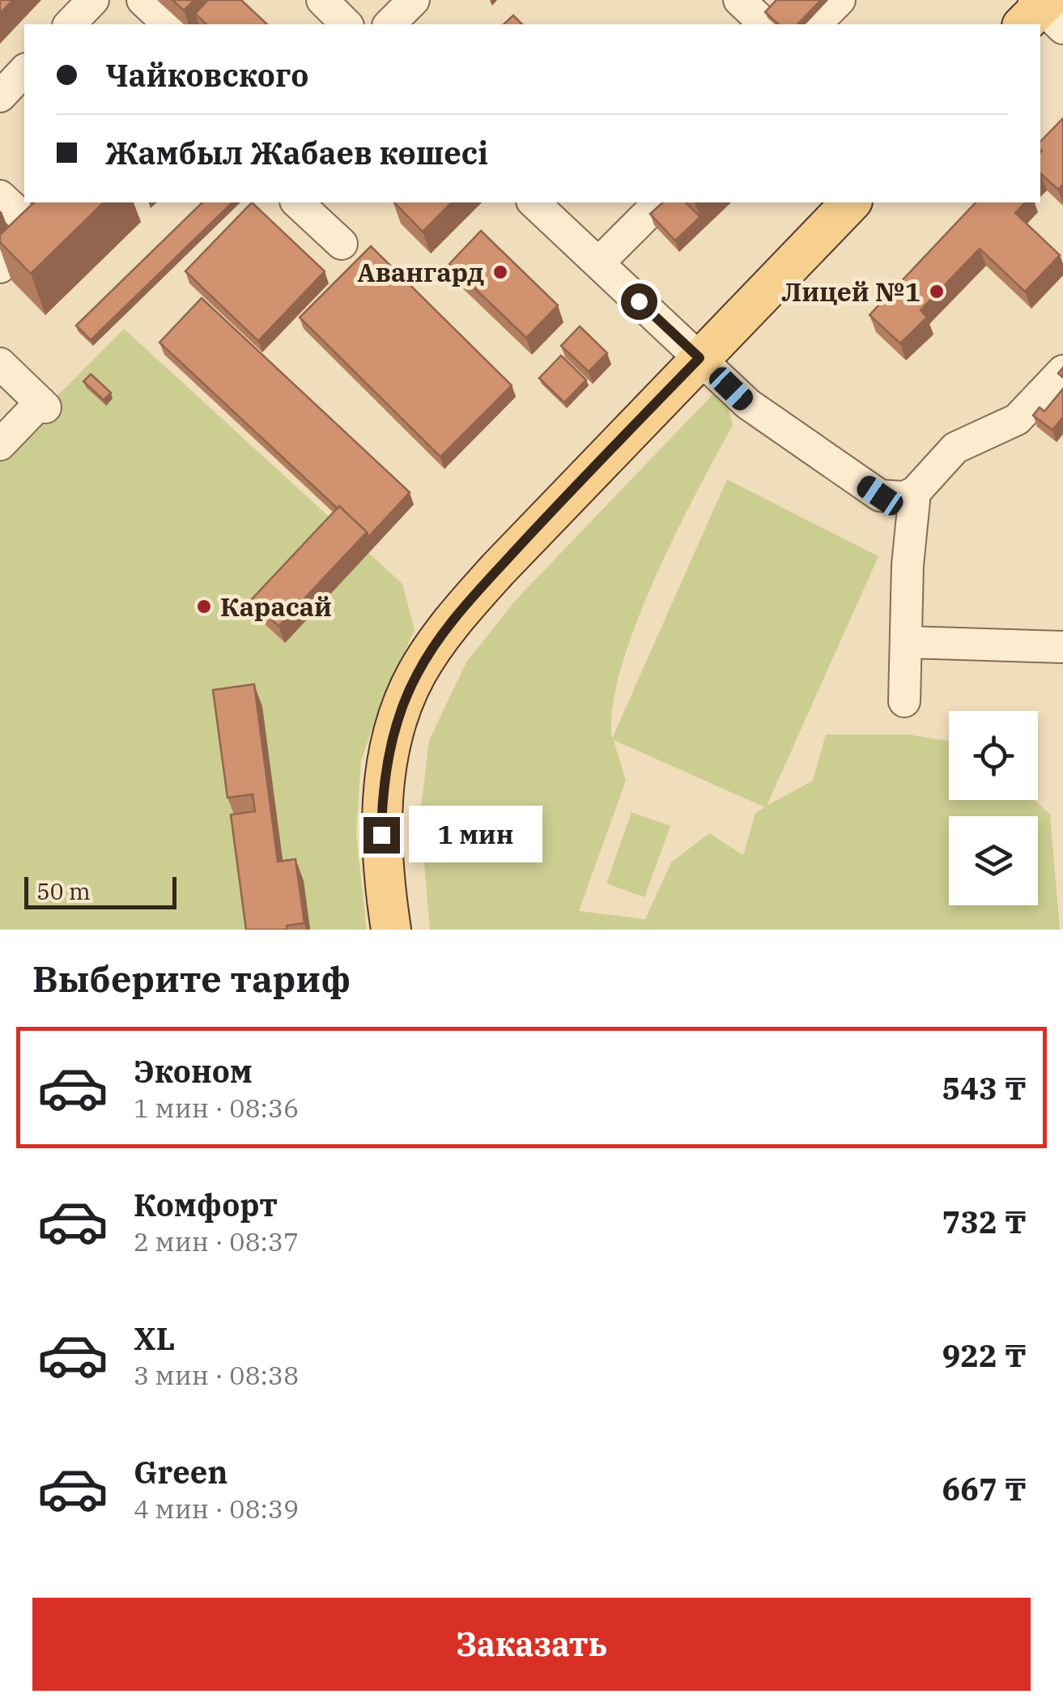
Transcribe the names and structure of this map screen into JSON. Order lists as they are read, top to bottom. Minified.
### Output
{"places":["Авангард","Лицей №1","Карасай"],"scale_bar":"50 m","page":{"banner":["Чайковского","Жамбыл Жабаев көшесі"],"bubble":"1 мин","scale":"50 m","heading":"Выберите тариф","list":[{"name":"Эконом","note":"1 мин · 08:36","value":"543 ₸"},{"name":"Комфорт","note":"2 мин · 08:37","value":"732 ₸"},{"name":"XL","note":"3 мин · 08:38","value":"922 ₸"},{"name":"Green","note":"4 мин · 08:39","value":"667 ₸"}],"buttons":"Заказать"}}
